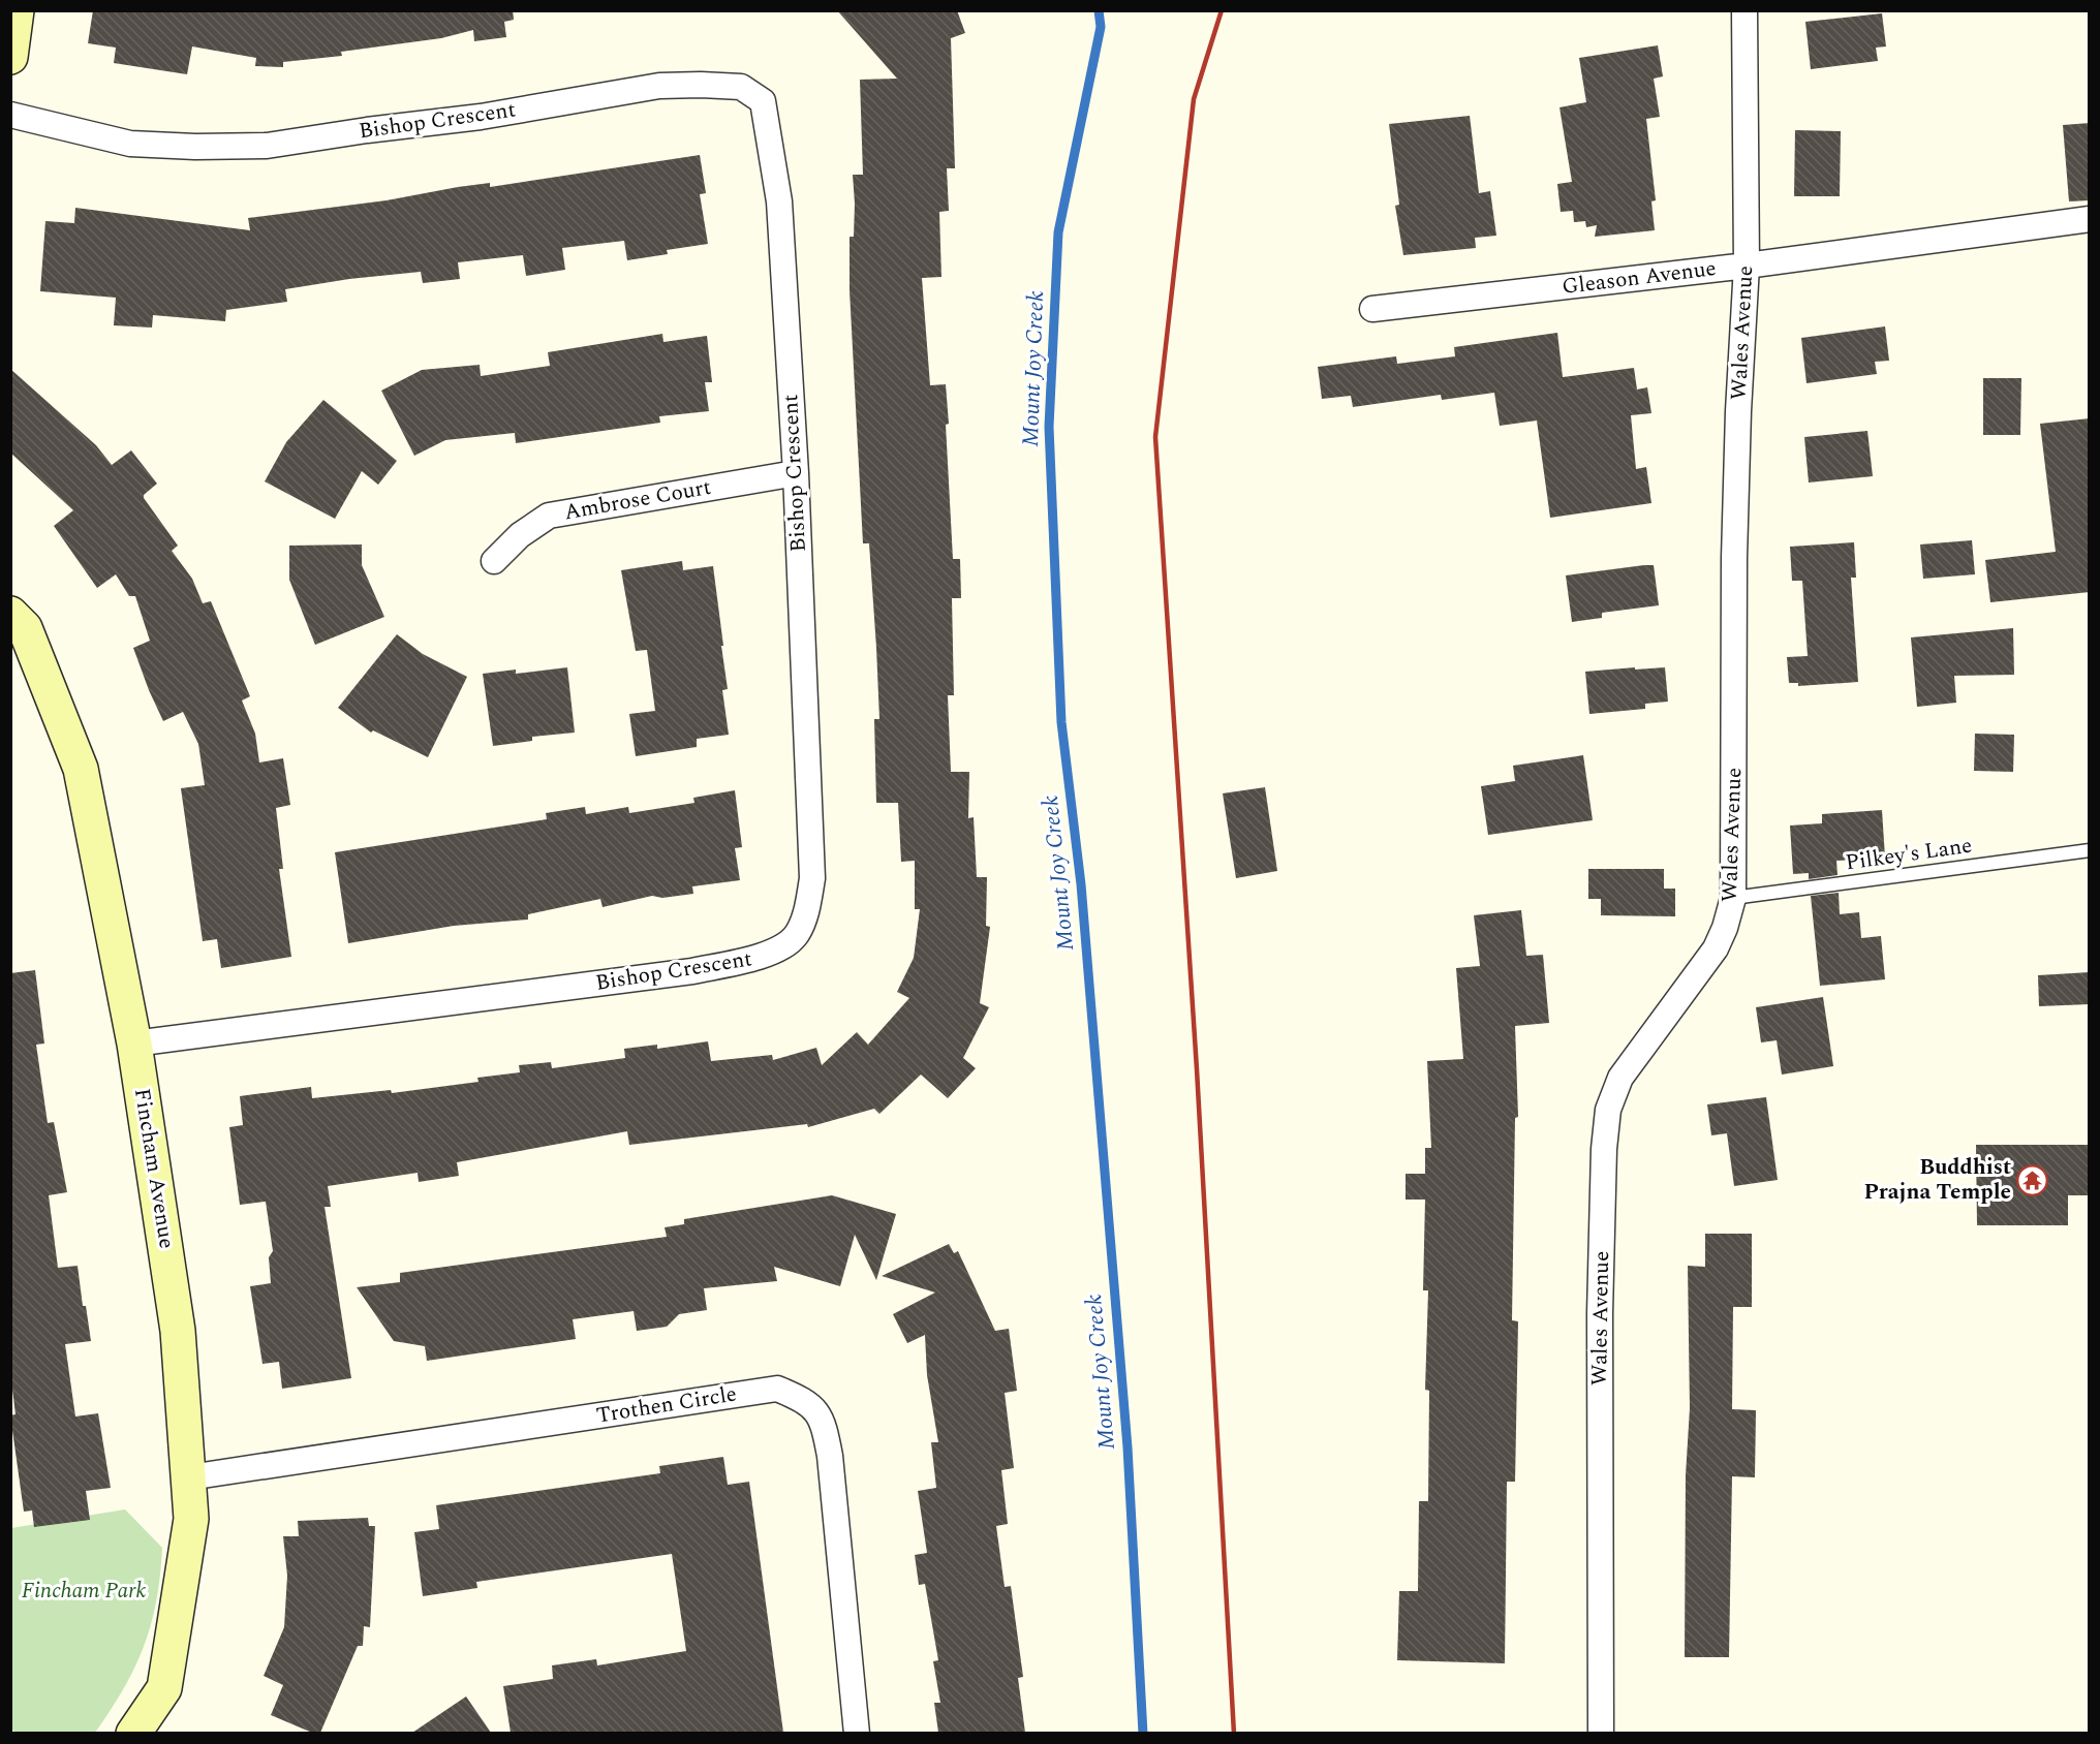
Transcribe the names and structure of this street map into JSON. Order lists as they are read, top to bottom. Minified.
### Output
{"streets":{"street":["Bishop Crescent","Gleason Avenue","Wales Avenue","Ambrose Court","Fincham Avenue","Trothen Circle"],"lane":["Pilkey's Lane"]},"crossings":[["Bishop Crescent","Ambrose Court"],["Bishop Crescent","Fincham Avenue"],["Gleason Avenue","Wales Avenue"],["Wales Avenue","Pilkey's Lane"],["Fincham Avenue","Trothen Circle"]],"water":["Mount Joy Creek"],"parks":["Fincham Park"],"places":{"temple":["Buddhist Prajna Temple"]}}
